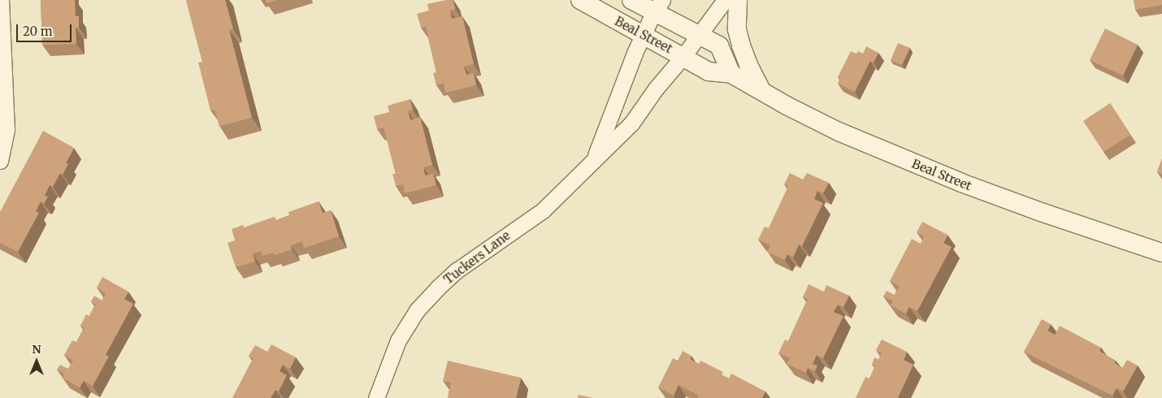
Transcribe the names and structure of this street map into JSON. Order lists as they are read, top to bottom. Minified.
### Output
{"streets":{"street":["Beal Street","Tuckers Lane"]},"crossings":[["Beal Street","Tuckers Lane"]],"scale_bar":"20 m","north":"top"}
